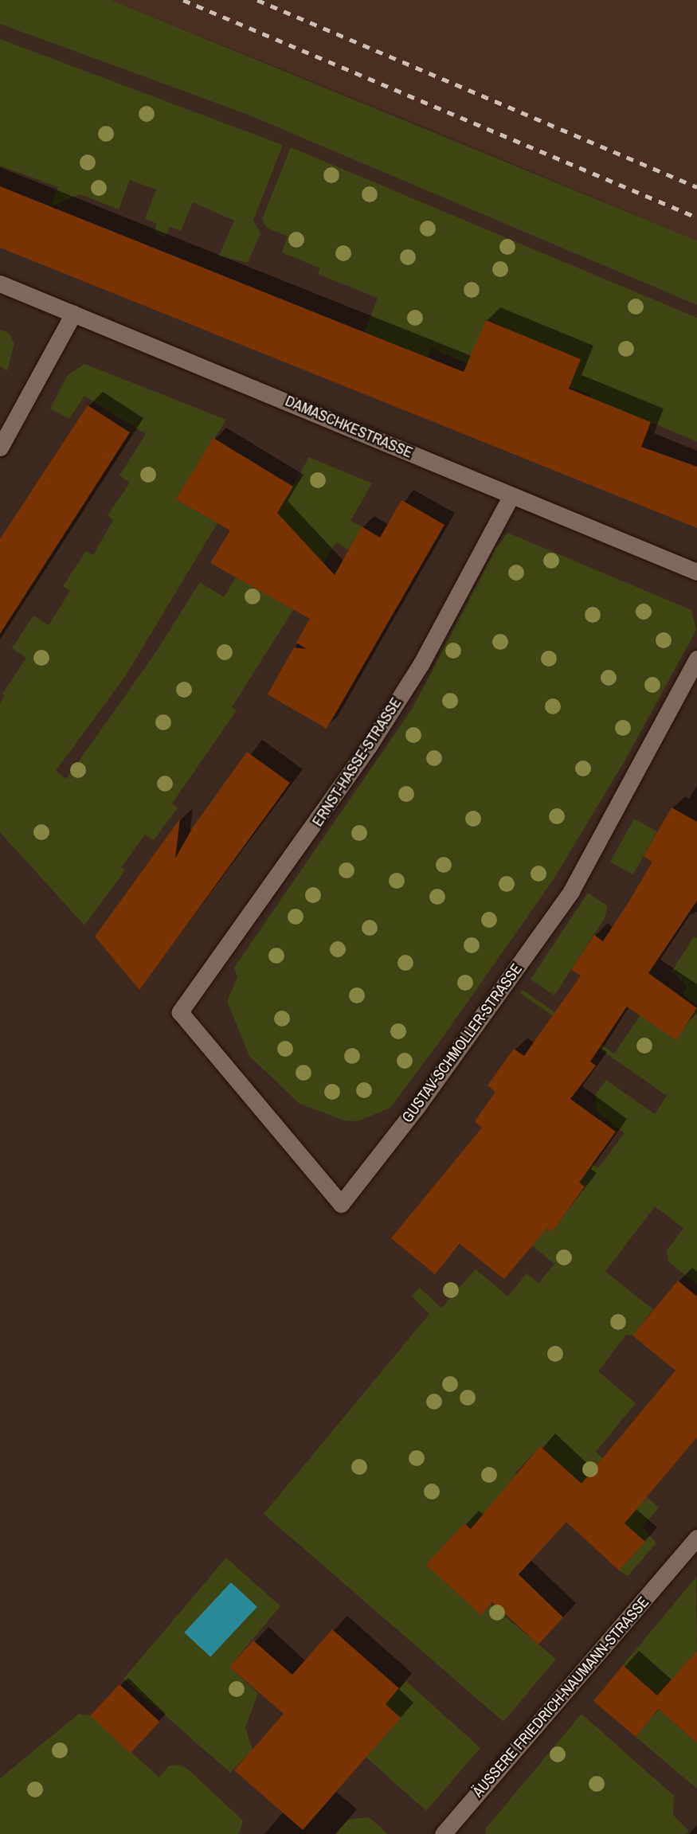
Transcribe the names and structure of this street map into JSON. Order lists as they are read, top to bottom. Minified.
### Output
{"streets":{"street":["DAMASCHKESTRASSE","ERNST-HASSE-STRASSE","GUSTAV-SCHMOLLER-STRASSE","ÄUSSERE FRIEDRICH-NAUMANN-STRASSE"]},"crossings":[["DAMASCHKESTRASSE","ERNST-HASSE-STRASSE"],["ERNST-HASSE-STRASSE","GUSTAV-SCHMOLLER-STRASSE"]]}
